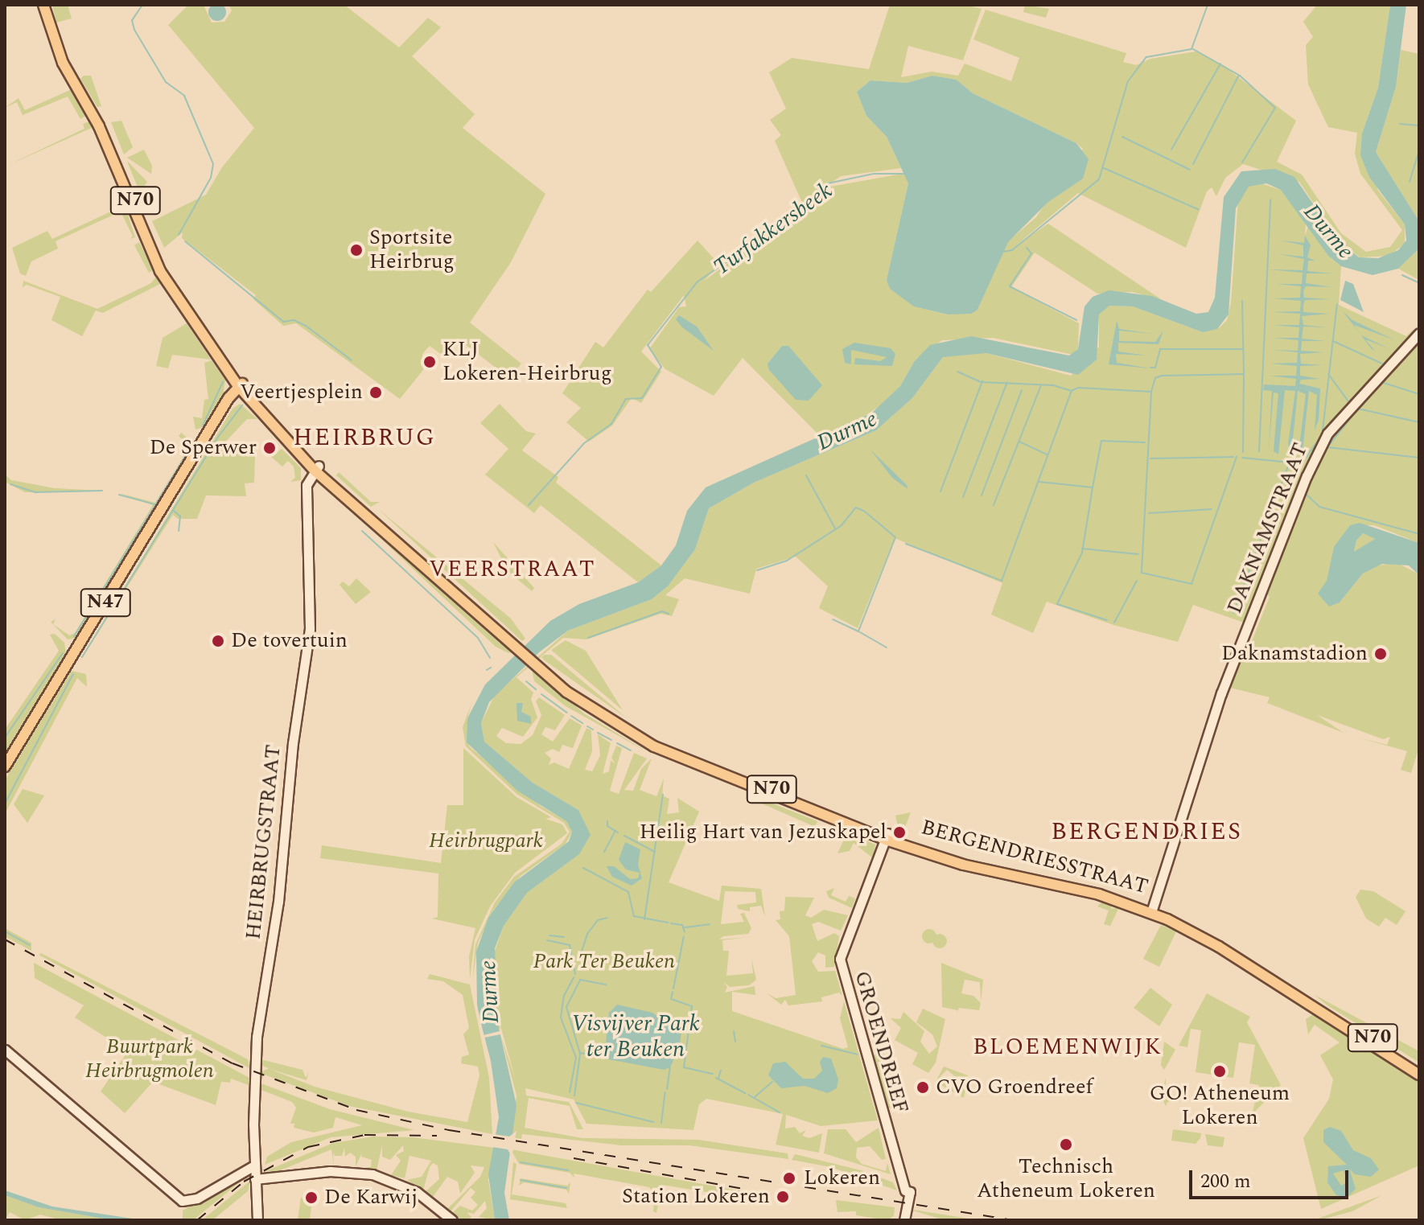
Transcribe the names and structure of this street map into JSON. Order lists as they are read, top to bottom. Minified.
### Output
{"streets":{"main road":["N70","N47","BERGENDRIESSTRAAT"],"street":["DAKNAMSTRAAT","HEIRBRUGSTRAAT","GROENDREEF"]},"crossings":[["N70","N47"],["N70","HEIRBRUGSTRAAT"],["N70","BERGENDRIESSTRAAT"],["N70","GROENDREEF"],["DAKNAMSTRAAT","BERGENDRIESSTRAAT"],["BERGENDRIESSTRAAT","GROENDREEF"]],"districts":["HEIRBRUG","VEERSTRAAT","BERGENDRIES","BLOEMENWIJK"],"water":["Turfakkersbeek","Durme","Visvijver Park ter Beuken"],"parks":["Heirbrugpark","Park Ter Beuken","Buurtpark Heirbrugmolen"],"places":["Sportsite Heirbrug","KLJ Lokeren-Heirbrug","Veertjesplein","De Sperwer","De tovertuin","Daknamstadion","Heilig Hart van Jezuskapel","GO! Atheneum Lokeren","CVO Groendreef","Technisch Atheneum Lokeren","Lokeren","Station Lokeren","De Karwij"],"scale_bar":"200 m"}
